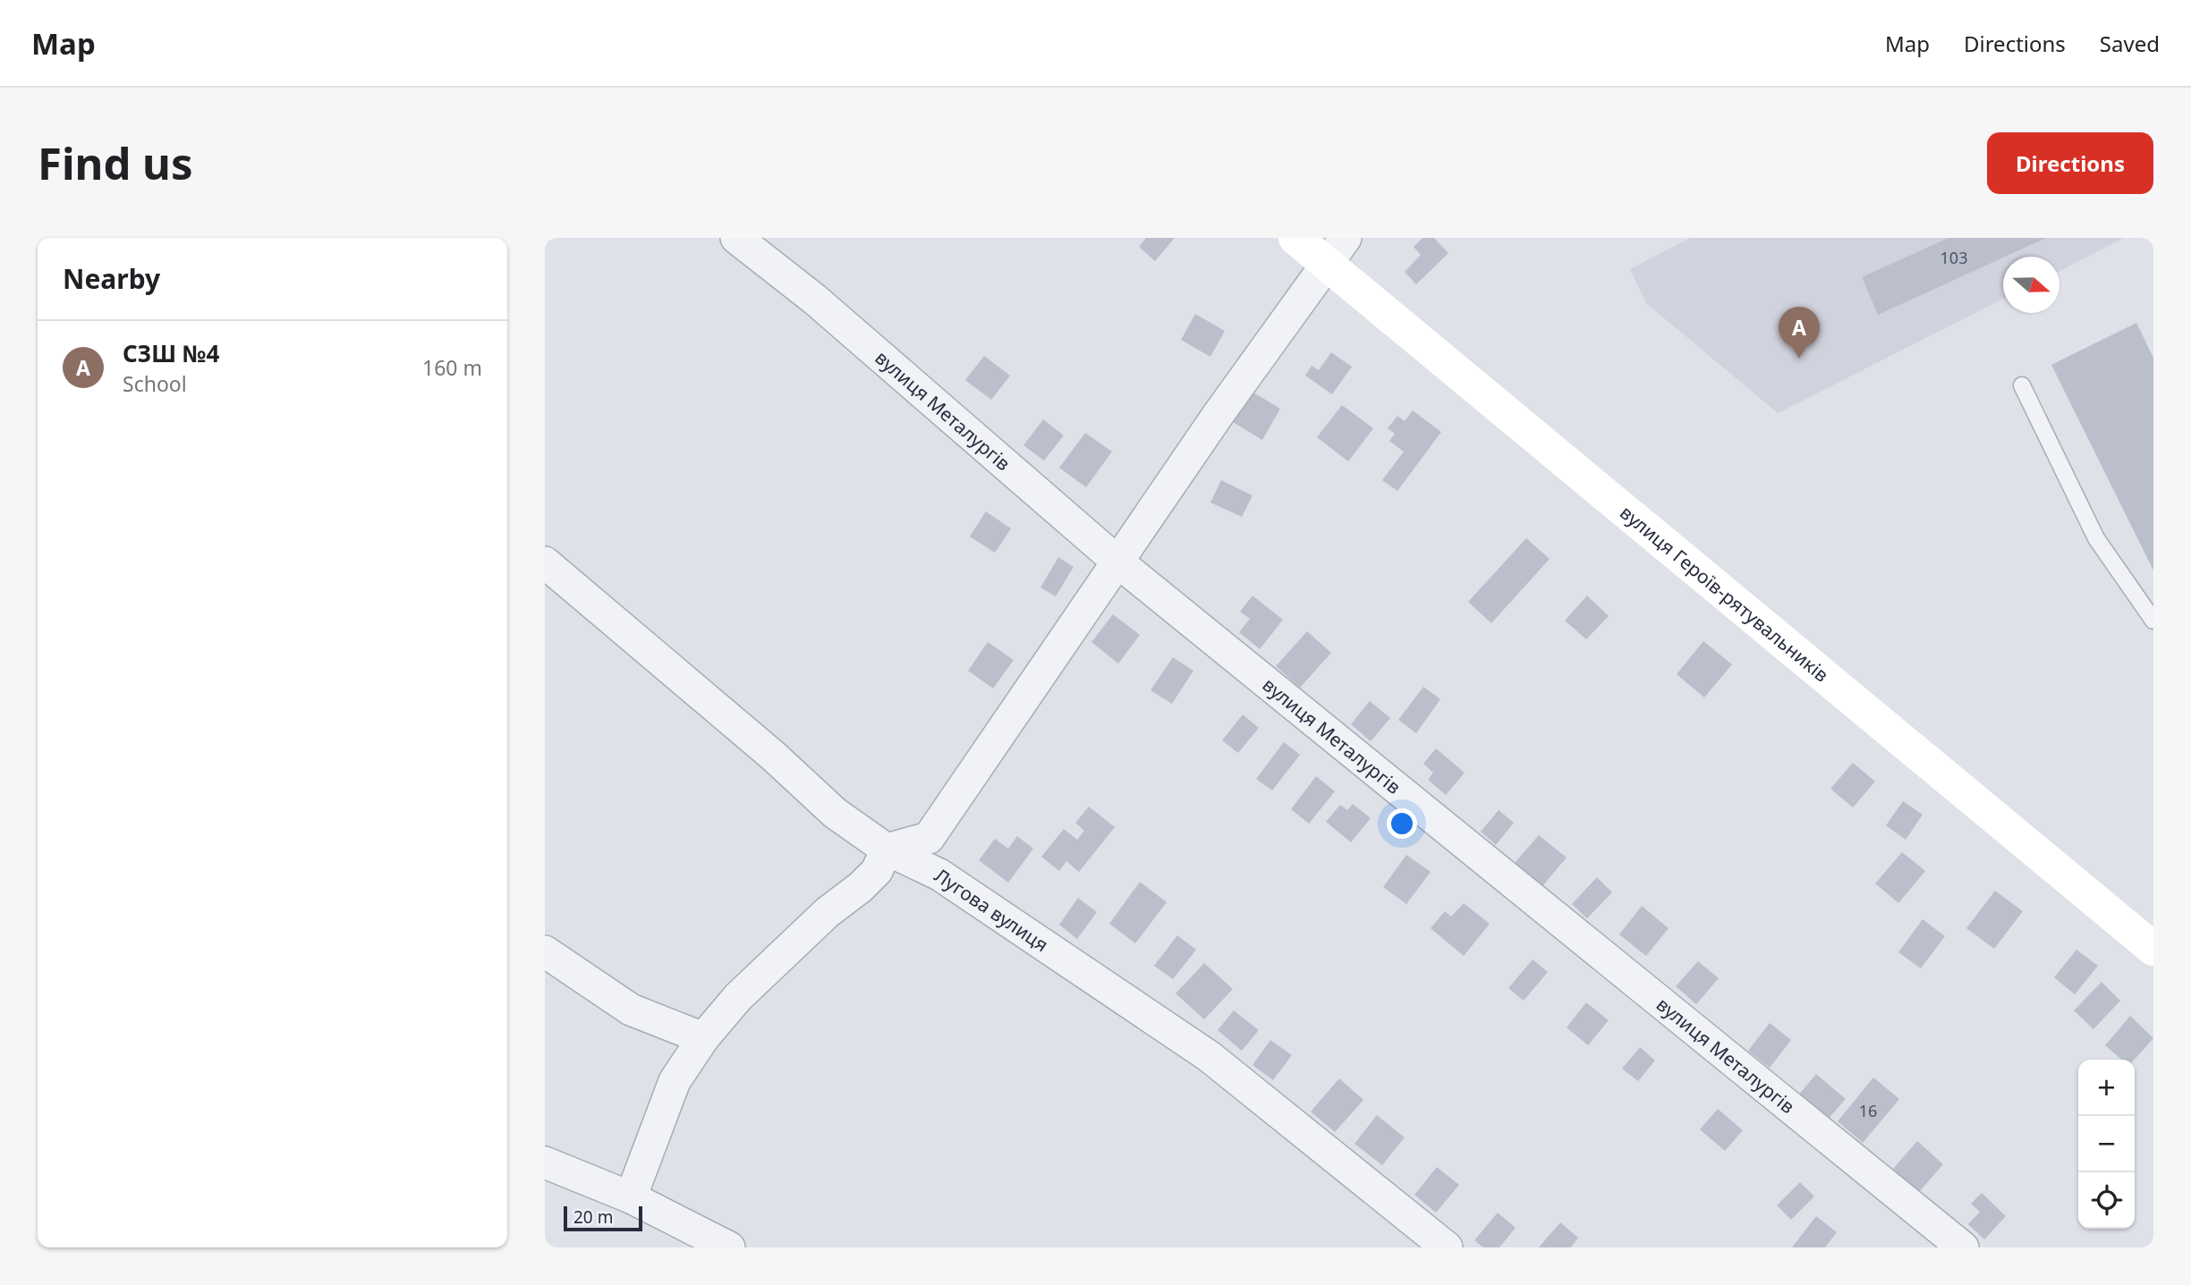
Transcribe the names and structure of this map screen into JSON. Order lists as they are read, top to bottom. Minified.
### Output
{"streets":{"street":["вулиця Металургів","вулиця Героїв-рятувальників","Лугова вулиця"]},"house_numbers":["103","16"],"scale_bar":"20 m","north":"right","page":{"header":"Map","nav":["Map","Directions","Saved"],"buttons":"Directions","title":"Find us","heading":"Nearby","pins":"A","list":[{"mark":"A","name":"СЗШ №4","note":"School","value":"160 m"}],"map_buttons":["+","−"],"scale":"20 m"}}
